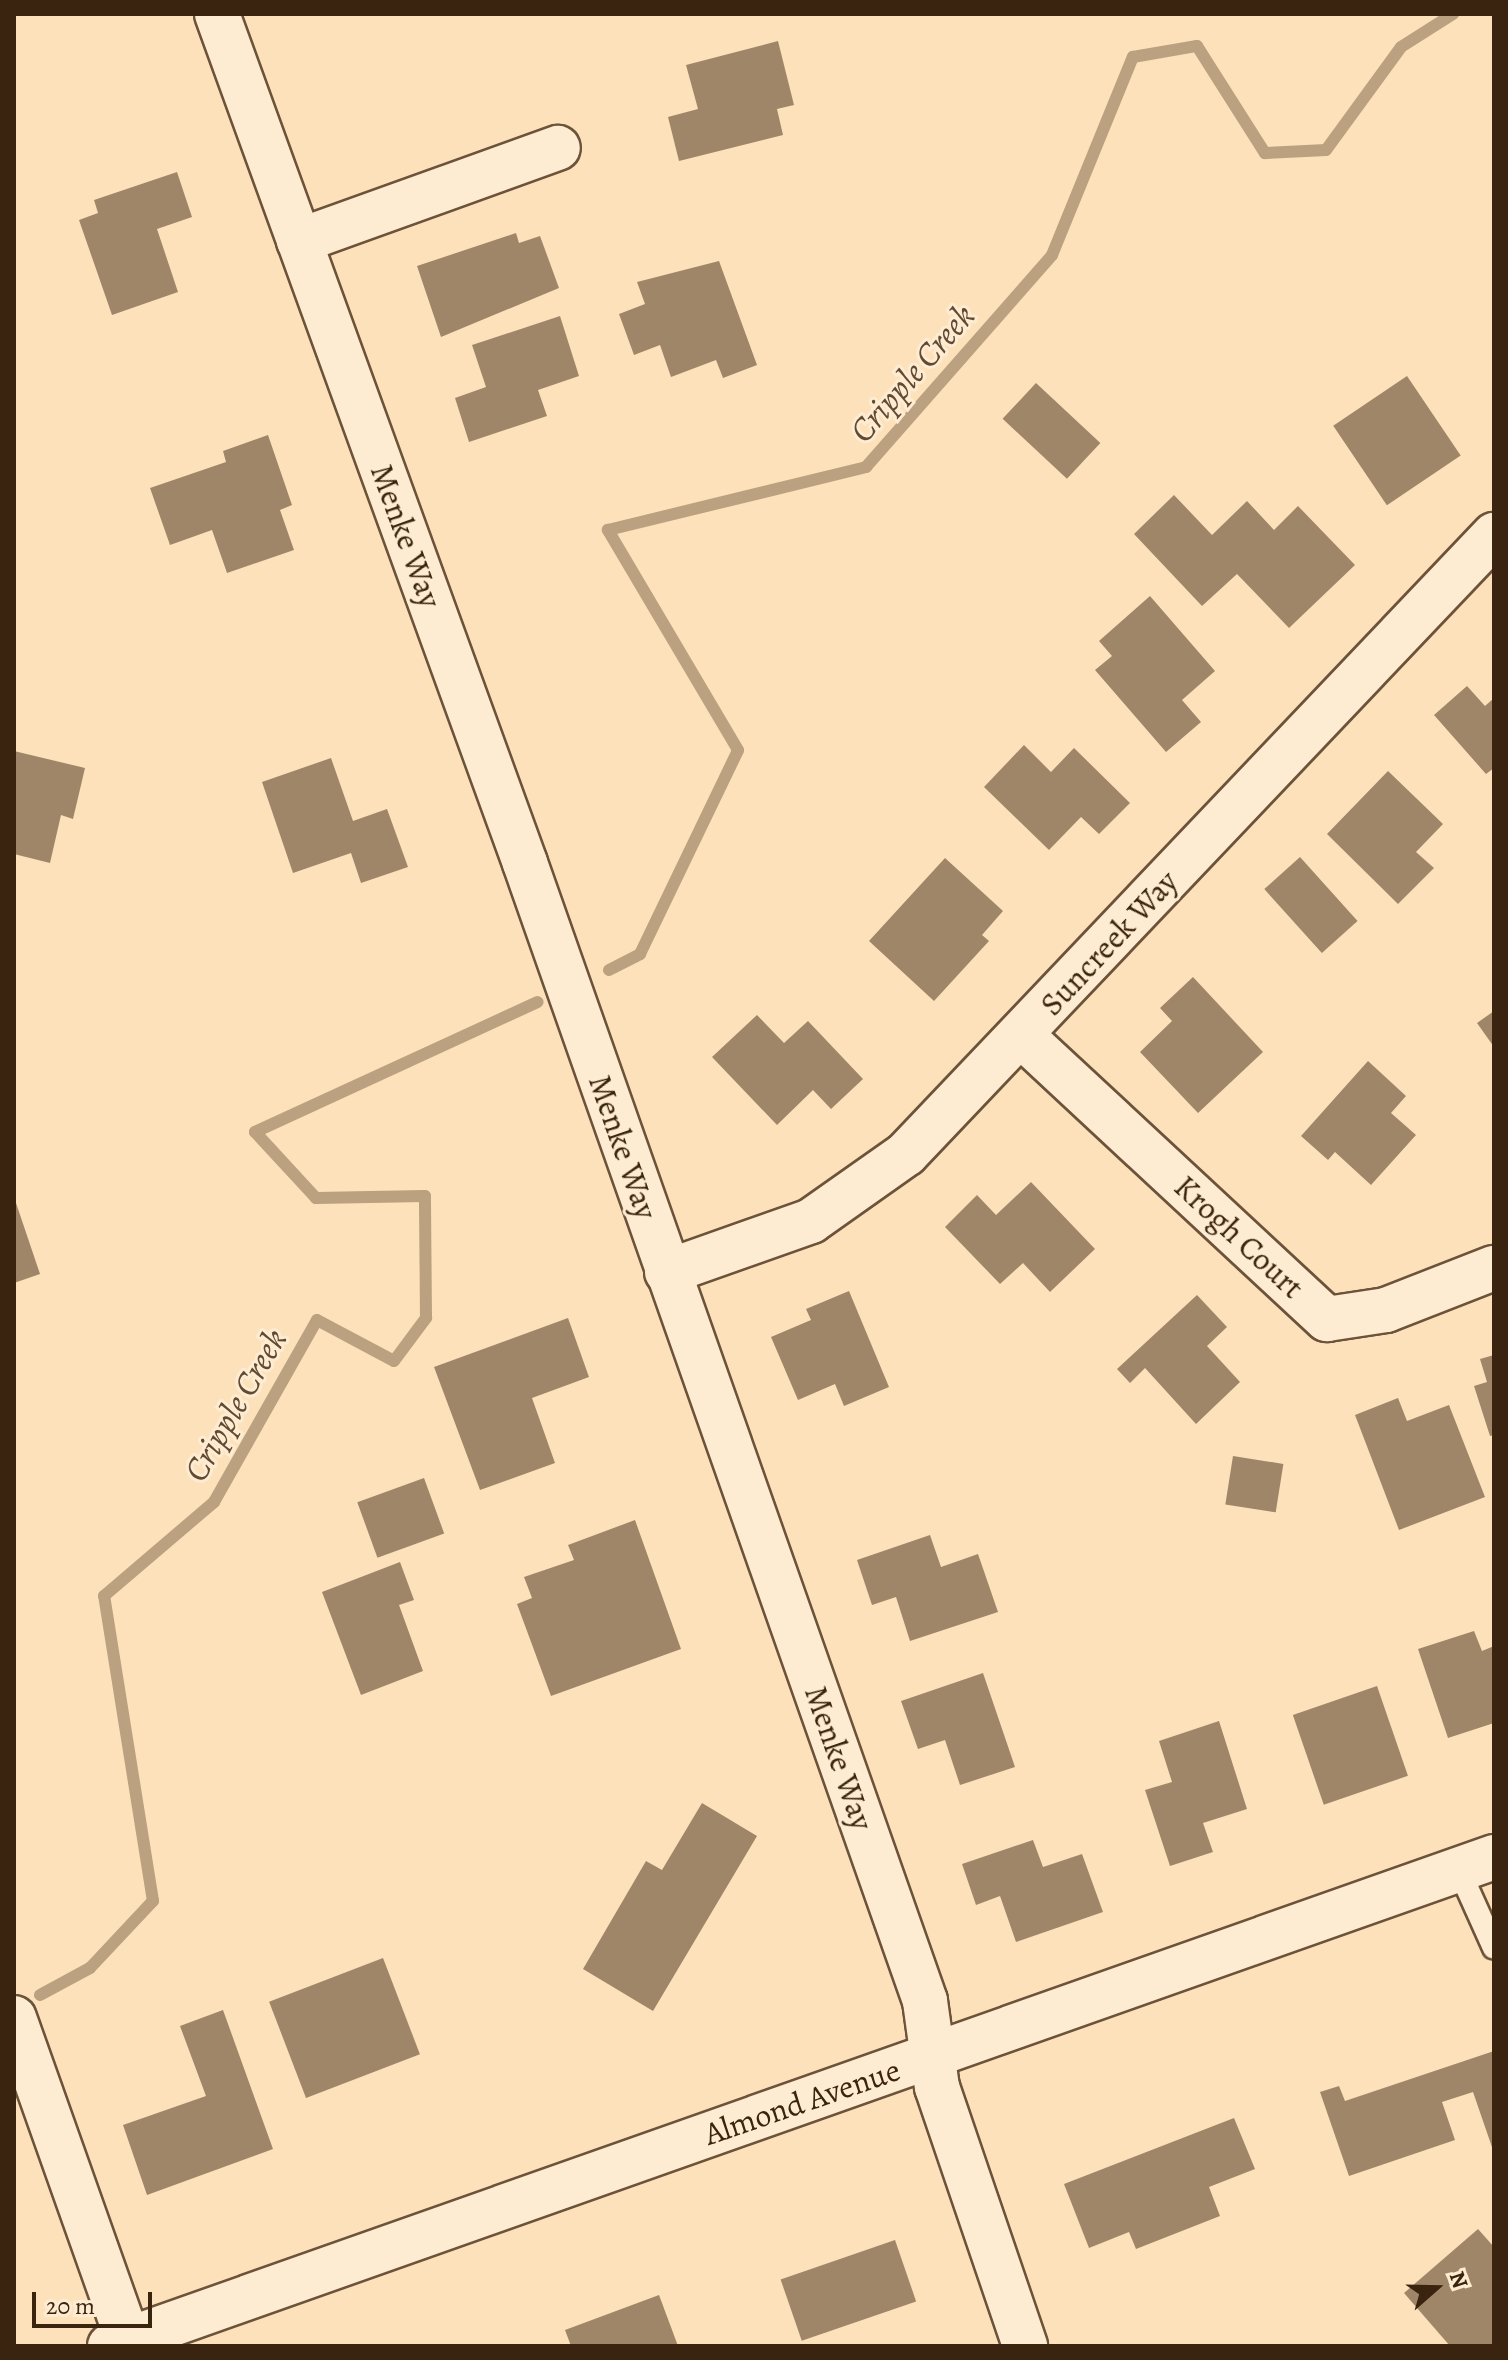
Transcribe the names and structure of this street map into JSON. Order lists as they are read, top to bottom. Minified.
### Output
{"streets":{"street":["Menke Way","Suncreek Way","Krogh Court","Almond Avenue"]},"crossings":[["Menke Way","Suncreek Way"],["Menke Way","Almond Avenue"],["Suncreek Way","Krogh Court"]],"water":["Cripple Creek"],"scale_bar":"20 m","north":"right"}
